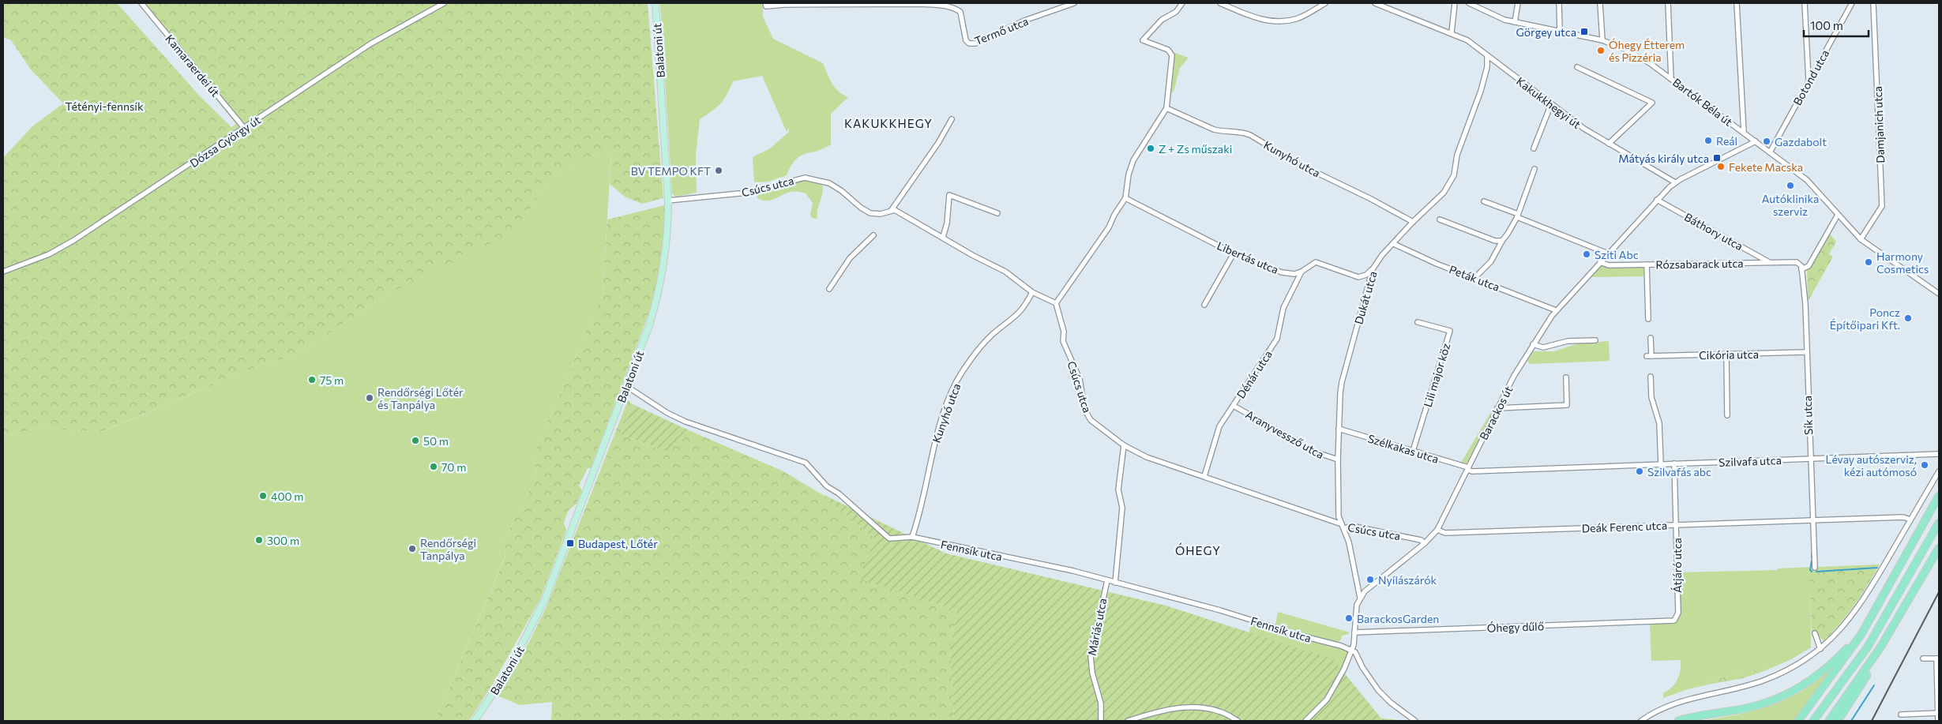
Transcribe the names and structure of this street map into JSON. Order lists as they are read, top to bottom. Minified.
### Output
{"streets":{"main road":["Balatoni út"],"street":["Termő utca","Kamaraerdei út","Botond utca","Bartók Béla út","Kakukkhegyi út","Damjanich utca","Dózsa György út","Kunyhó utca","Csúcs utca","Báthory utca","Libertás utca","Rózsabarack utca","Peták utca","Dukát utca","Cikória utca","Dénár utca","Lili major köz","Barackos út","Sík utca","Aranyvessző utca","Szélkakas utca","Szilvafa utca","Deák Ferenc utca","Fennsík utca","Átjáró utca","Máriás utca","Óhegy dűlő"]},"crossings":[["Balatoni út","Csúcs utca"],["Balatoni út","Fennsík utca"],["Kamaraerdei út","Dózsa György út"],["Botond utca","Bartók Béla út"],["Bartók Béla út","Damjanich utca"],["Bartók Béla út","Barackos út"],["Kakukkhegyi út","Dukát utca"],["Kakukkhegyi út","Barackos út"],["Kunyhó utca","Csúcs utca"],["Kunyhó utca","Dukát utca"],["Kunyhó utca","Fennsík utca"],["Csúcs utca","Dukát utca"],["Csúcs utca","Dénár utca"],["Csúcs utca","Barackos út"],["Báthory utca","Rózsabarack utca"],["Báthory utca","Barackos út"],["Libertás utca","Dukát utca"],["Libertás utca","Dénár utca"],["Rózsabarack utca","Barackos út"],["Rózsabarack utca","Sík utca"],["Peták utca","Dukát utca"],["Peták utca","Barackos út"],["Dukát utca","Barackos út"],["Dukát utca","Aranyvessző utca"],["Dukát utca","Szélkakas utca"],["Cikória utca","Sík utca"],["Dénár utca","Aranyvessző utca"],["Lili major köz","Szélkakas utca"],["Barackos út","Szélkakas utca"],["Barackos út","Szilvafa utca"],["Barackos út","Deák Ferenc utca"],["Sík utca","Szilvafa utca"],["Sík utca","Deák Ferenc utca"],["Szélkakas utca","Szilvafa utca"],["Szilvafa utca","Átjáró utca"],["Deák Ferenc utca","Átjáró utca"],["Fennsík utca","Máriás utca"],["Átjáró utca","Óhegy dűlő"]],"districts":["KAKUKKHEGY","ÓHEGY"],"parks":["Tétényi-fennsík"],"places":{"transit":["Görgey utca","Mátyás király utca","Budapest, Lőtér"],"other":["Óhegy Étterem és Pizzéria","Reál","Gazdabolt","Z + Zs műszaki","Fekete Macska","BV TEMPO KFT","Autóklinika szerviz","Sziti Abc","Harmony Cosmetics","Poncz Építőipari Kft.","75 m","Rendőrségi Lőtér és Tanpálya","50 m","Lévay autószerviz, kézi autómosó","70 m","Szilvafás abc","400 m","300 m","Rendőrségi Tanpálya","Nyílászárók","BarackosGarden"]},"scale_bar":"100 m"}
